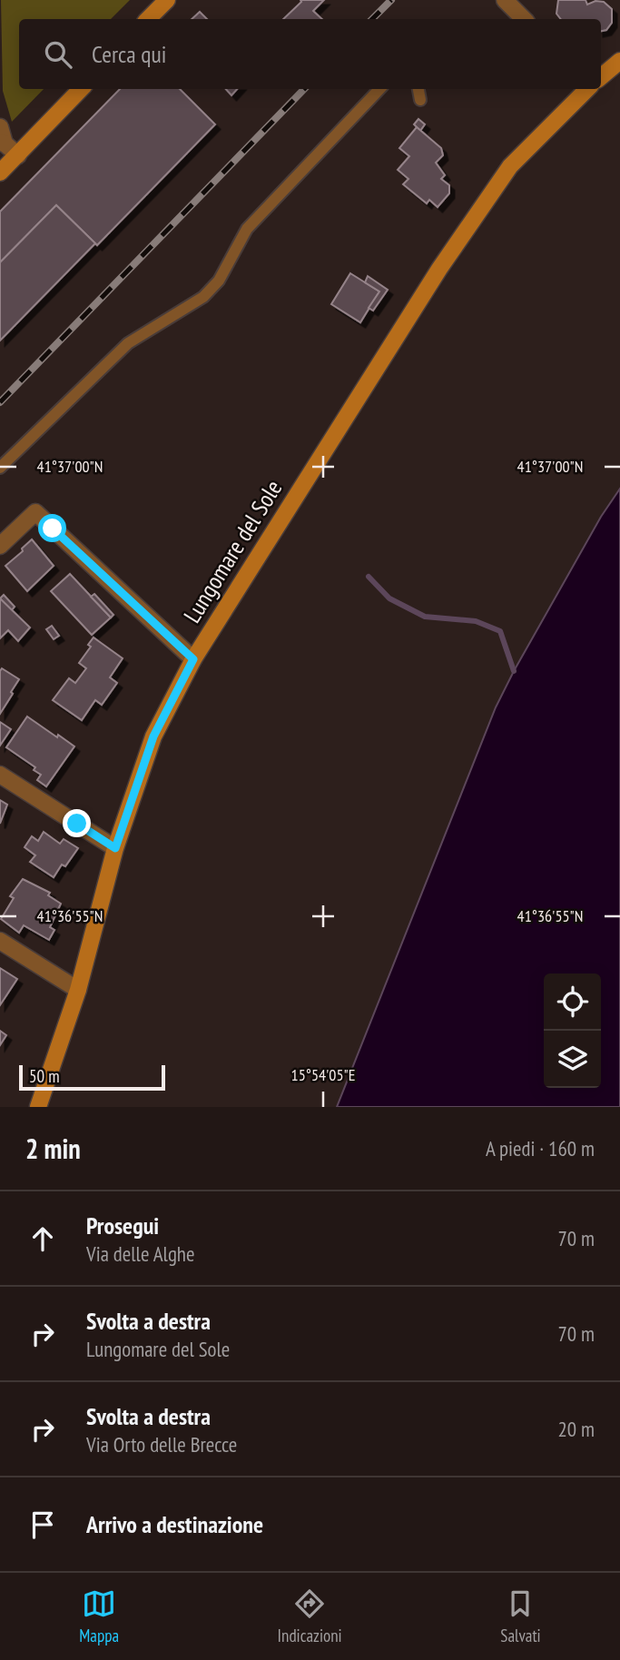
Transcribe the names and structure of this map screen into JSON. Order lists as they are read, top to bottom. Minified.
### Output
{"streets":{"street":["Lungomare del Sole"]},"scale_bar":"50 m","page":{"search":"Cerca qui","scale":"50 m","heading":["2 min","A piedi · 160 m"],"list":[["Prosegui","Via delle Alghe","70 m"],["Svolta a destra","Lungomare del Sole","70 m"],["Svolta a destra","Via Orto delle Brecce","20 m"],"Arrivo a destinazione"],"nav":["Mappa","Indicazioni","Salvati"]},"coordinates":["41°37'00\"N","41°36'55\"N","15°54'05\"E"]}
